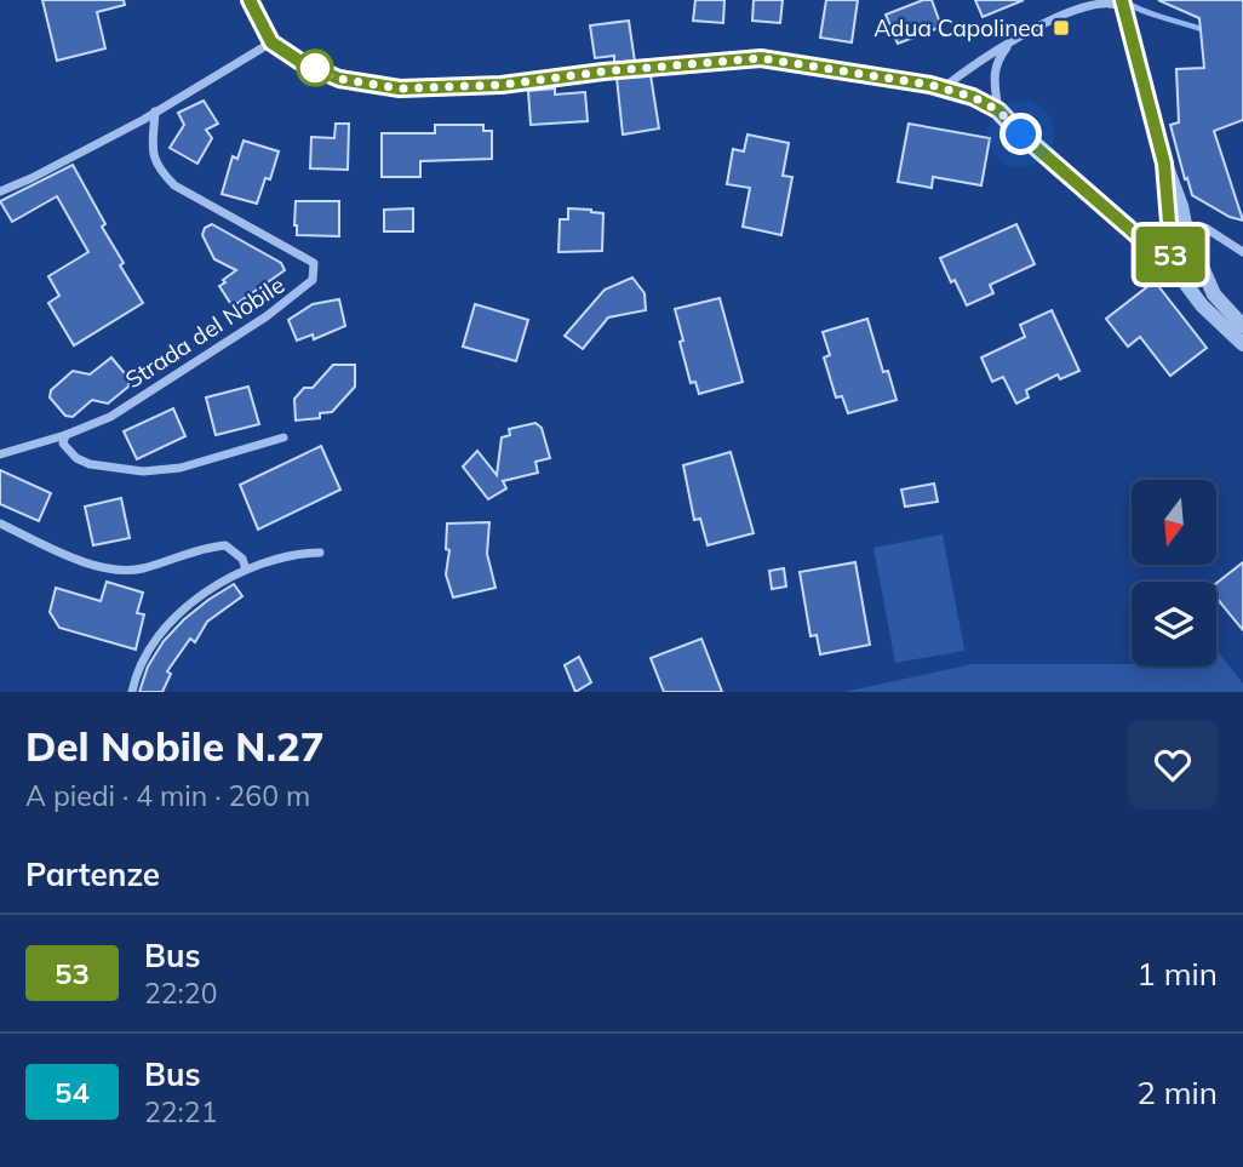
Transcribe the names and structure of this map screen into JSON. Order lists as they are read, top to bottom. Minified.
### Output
{"streets":{"street":["Strada del Nobile"]},"places":{"transit":["Adua Capolinea"]},"lines":["bus line 53"],"north":"bottom","page":{"on_map":"53","heading":[["Del Nobile N.27","A piedi · 4 min · 260 m"],"Partenze"],"list":[{"mark":"53","name":"Bus","note":"22:20","value":"1 min"},{"mark":"54","name":"Bus","note":"22:21","value":"2 min"}]}}
